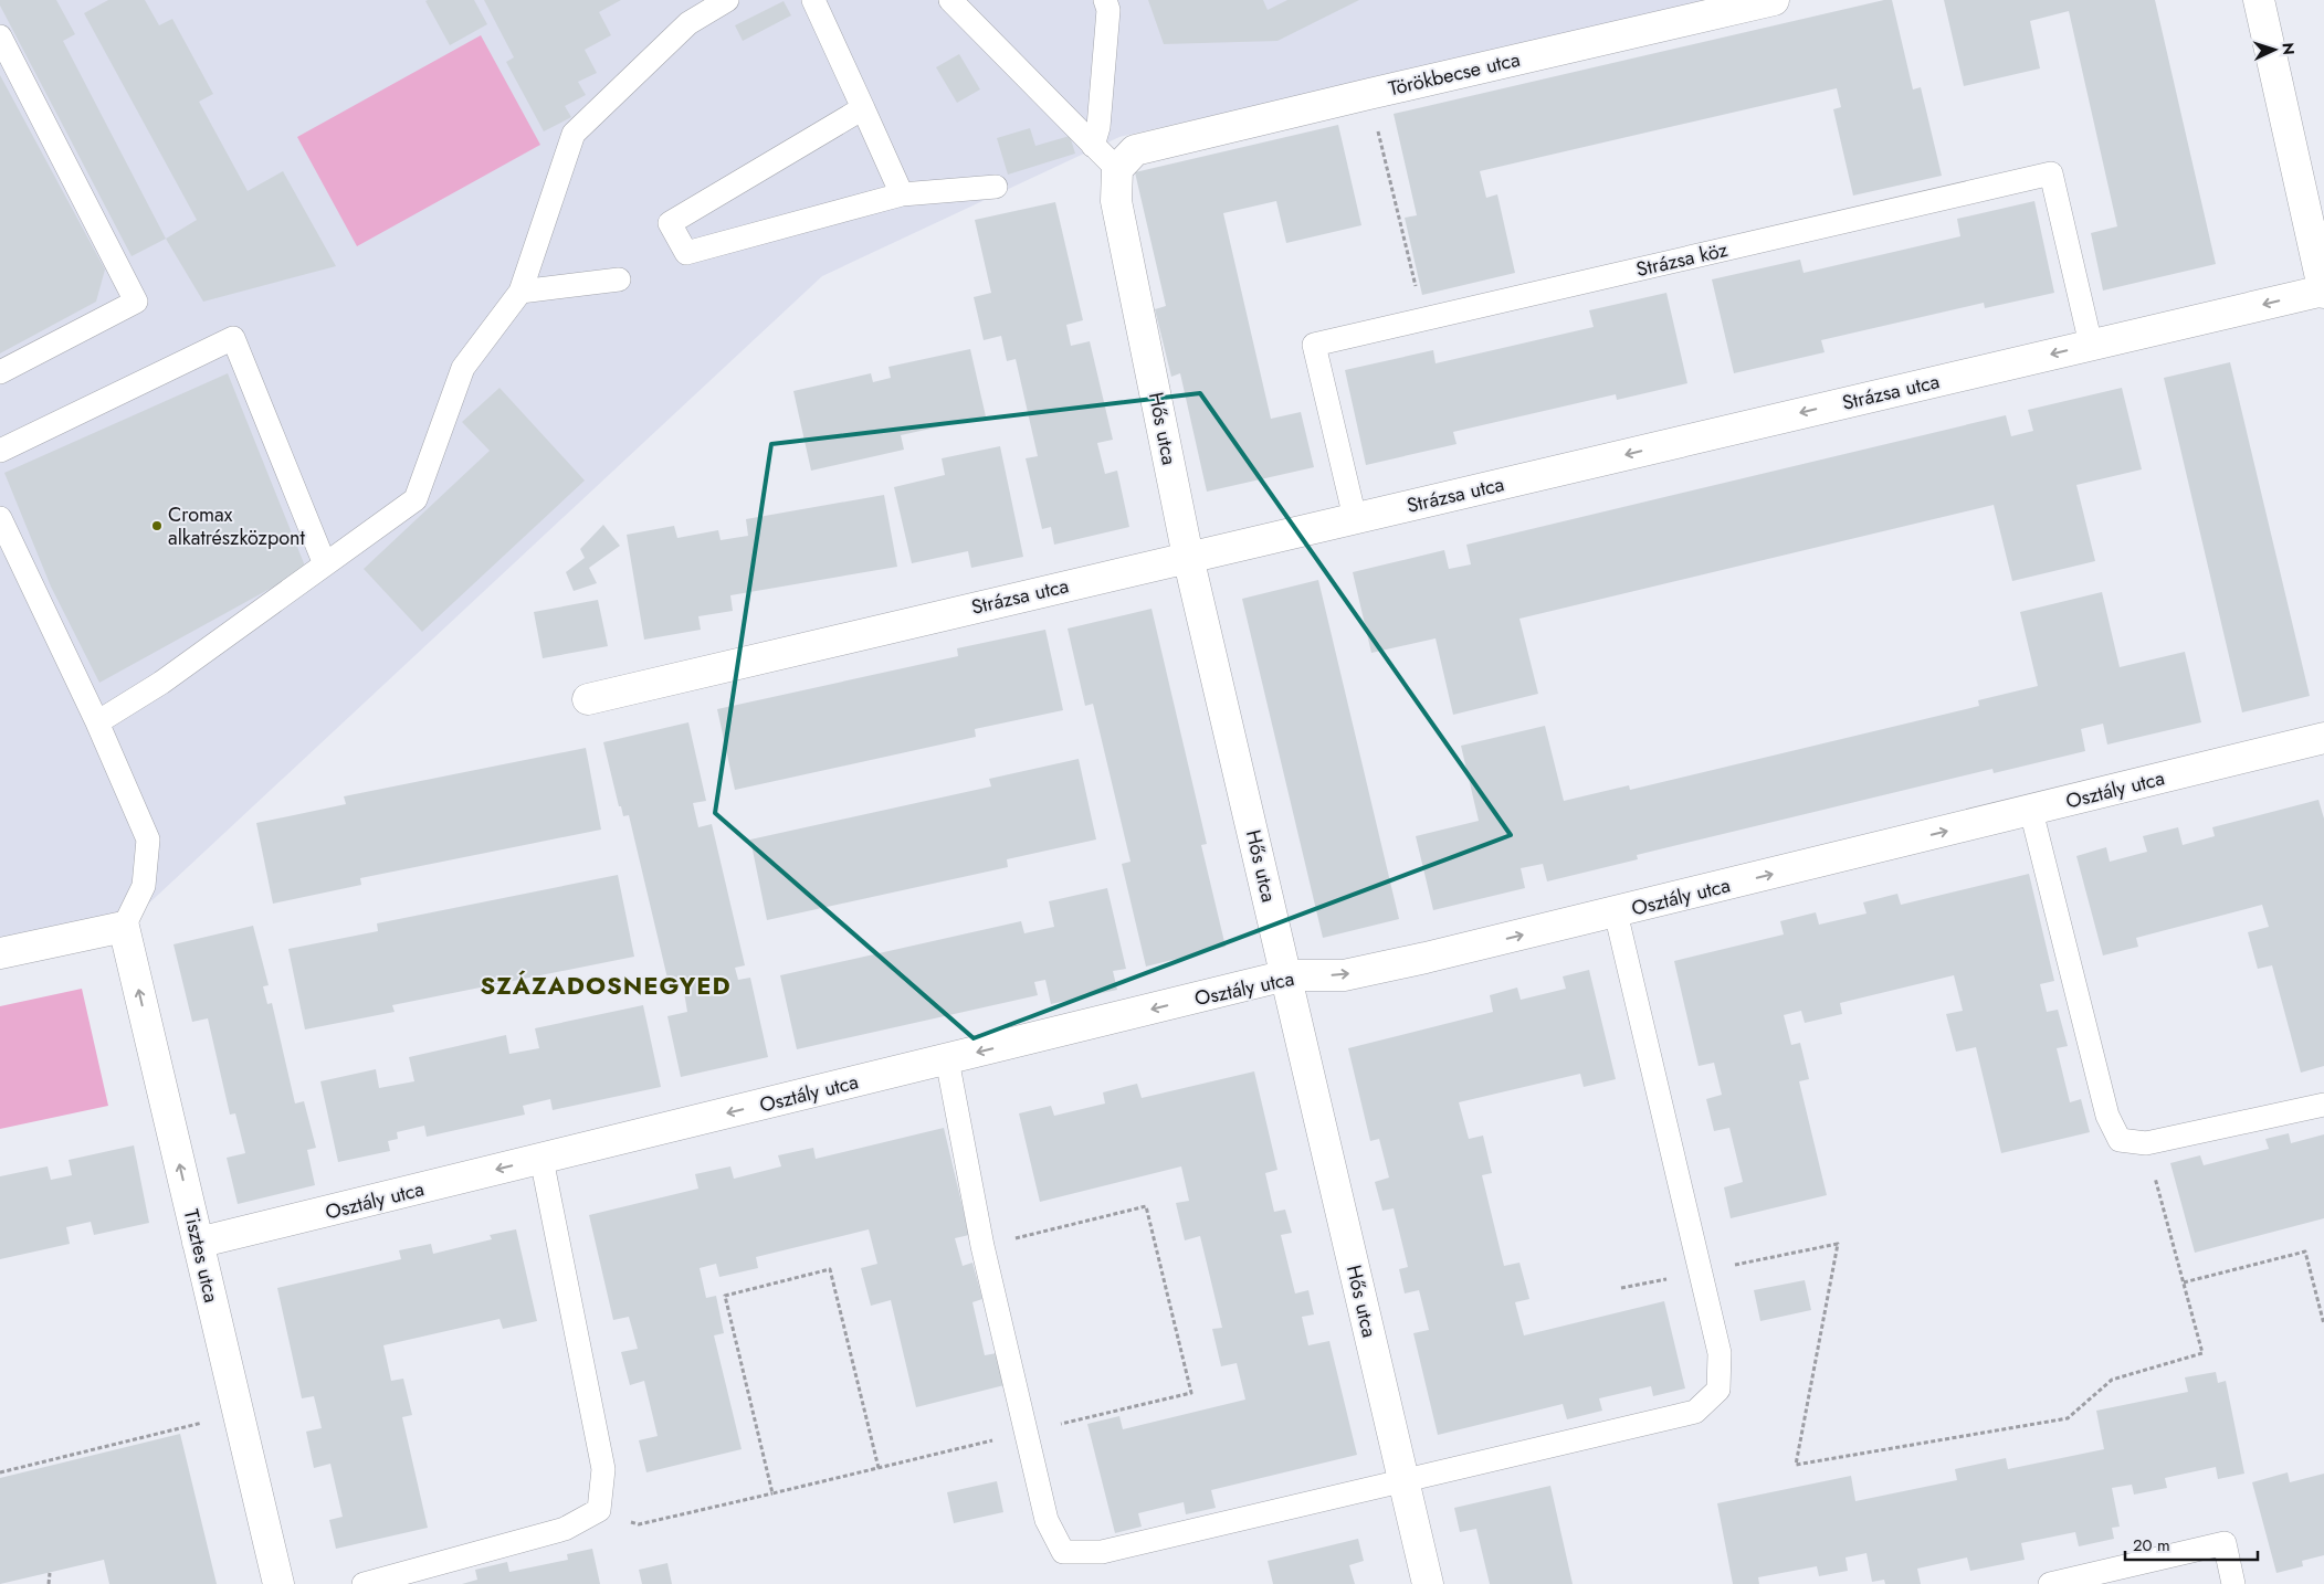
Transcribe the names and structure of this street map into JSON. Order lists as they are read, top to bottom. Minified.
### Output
{"streets":{"street":["Törökbecse utca","Strázsa utca","Hős utca","Osztály utca","Tisztes utca"],"lane":["Strázsa köz"]},"crossings":[["Törökbecse utca","Hős utca"],["Strázsa köz","Strázsa utca"],["Strázsa utca","Hős utca"],["Hős utca","Osztály utca"],["Osztály utca","Tisztes utca"]],"one_way":["Strázsa utca","Tisztes utca"],"districts":["SZÁZADOSNEGYED"],"places":["Cromax alkatrészközpont"],"scale_bar":"20 m","north":"right"}
